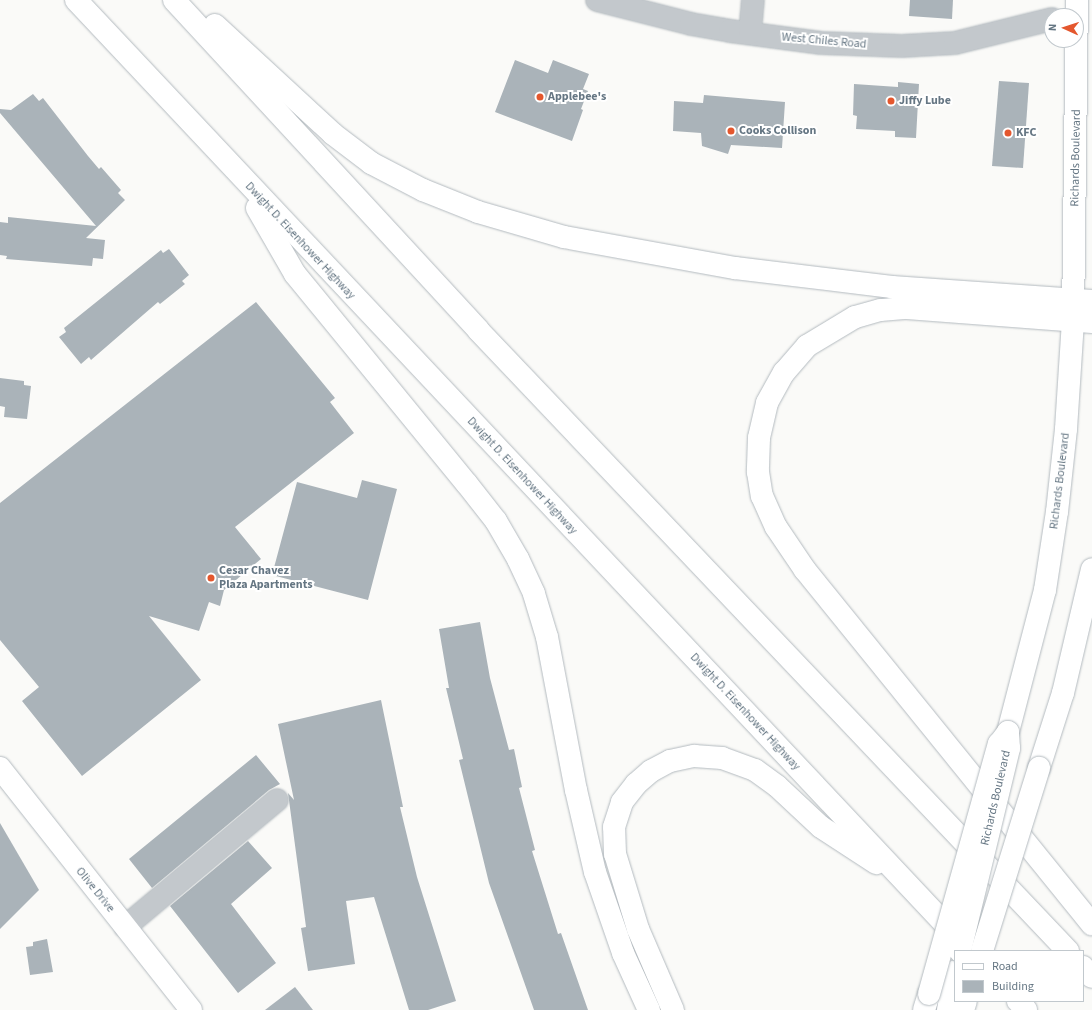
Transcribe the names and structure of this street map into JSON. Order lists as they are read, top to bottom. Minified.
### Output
{"streets":{"main road":["Richards Boulevard","Dwight D. Eisenhower Highway","Olive Drive"],"street":["West Chiles Road"]},"places":["Applebee's","Jiffy Lube","Cooks Collison","KFC","Cesar Chavez Plaza Apartments"],"legend":["Road","Building"],"north":"left"}
